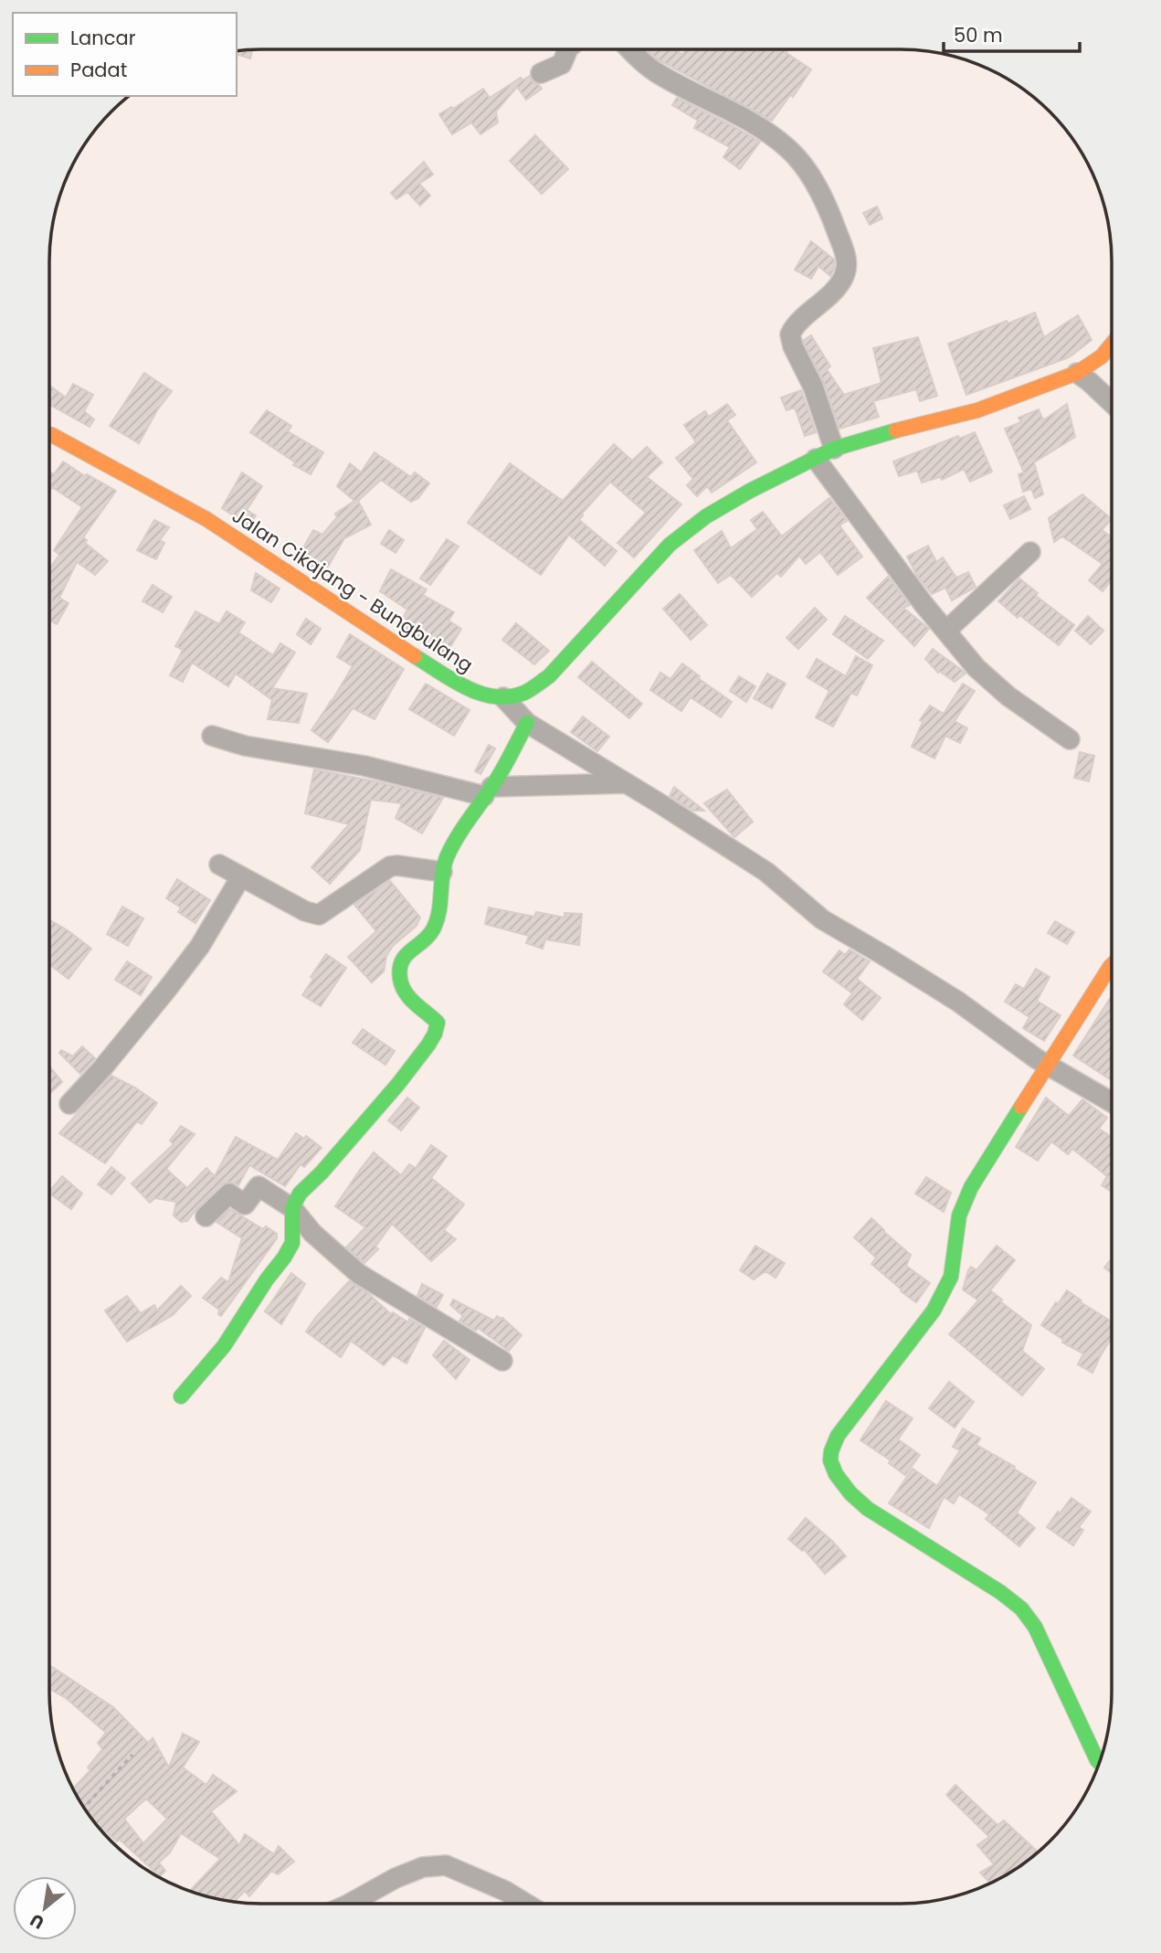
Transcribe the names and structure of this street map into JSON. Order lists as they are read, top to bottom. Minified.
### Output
{"streets":{"street":["Jalan Cikajang - Bungbulang"]},"legend":["Lancar","Padat"],"scale_bar":"50 m","north":"bottom left"}
